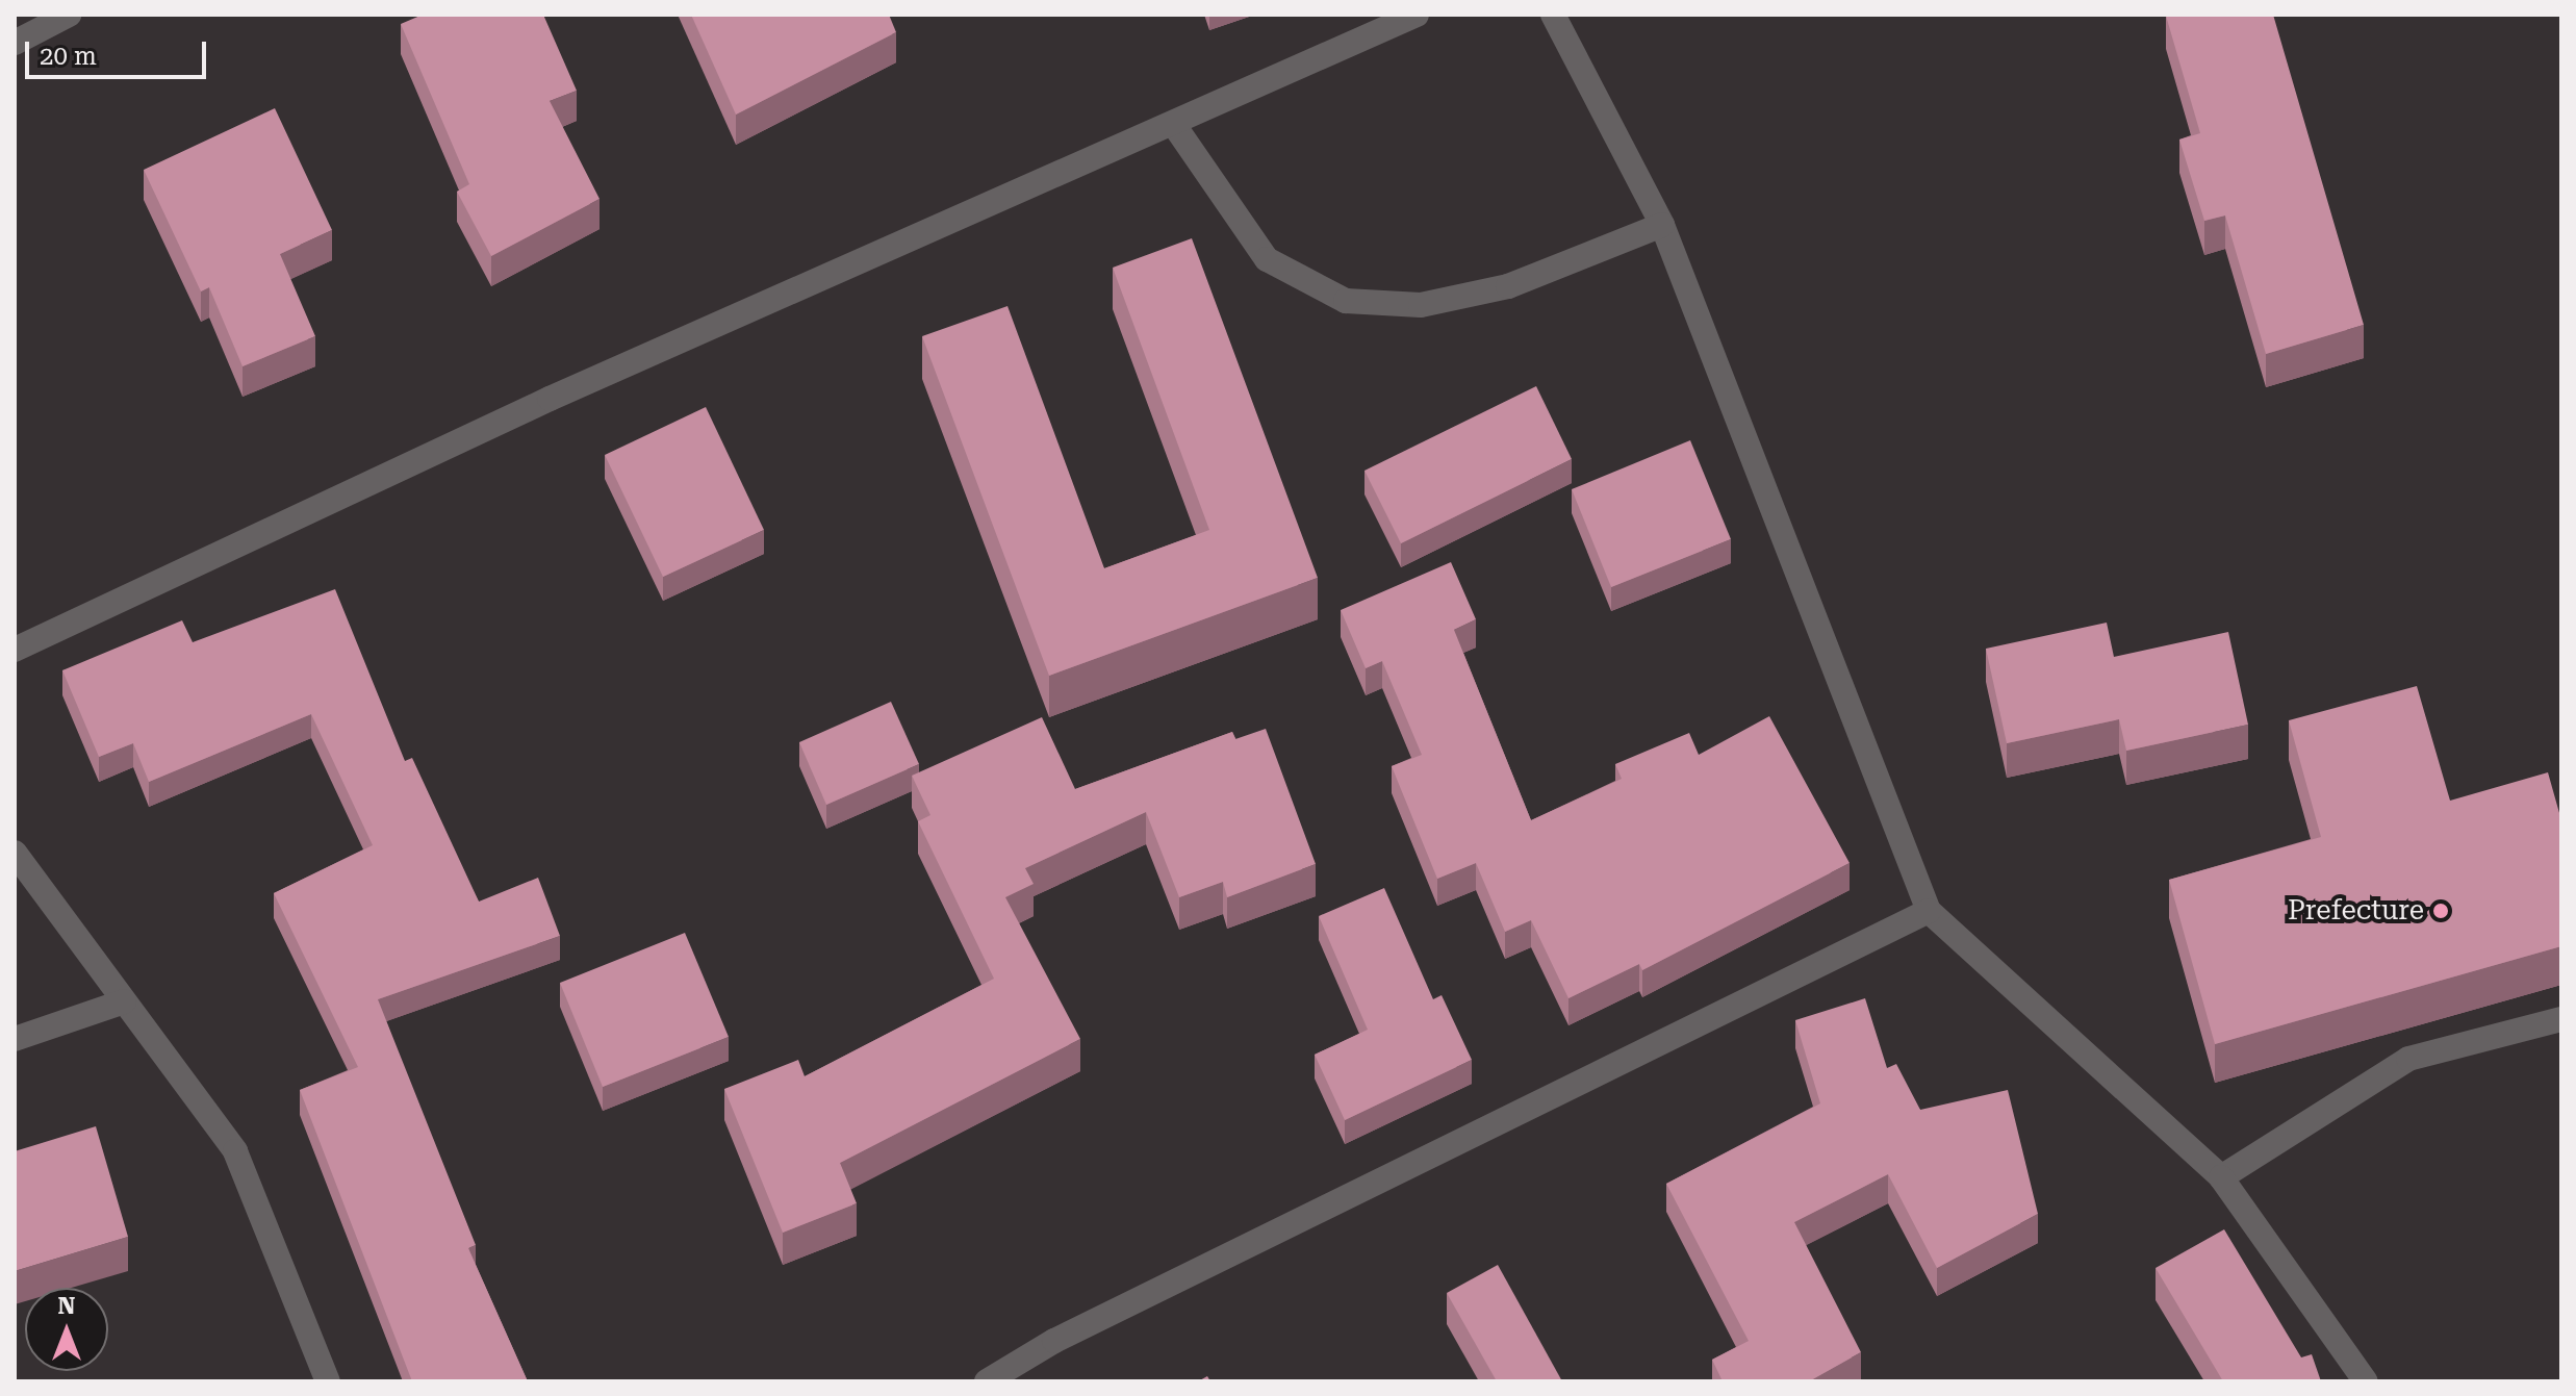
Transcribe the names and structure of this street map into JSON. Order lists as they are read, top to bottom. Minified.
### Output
{"places":["Prefecture"],"scale_bar":"20 m","north":"top"}
